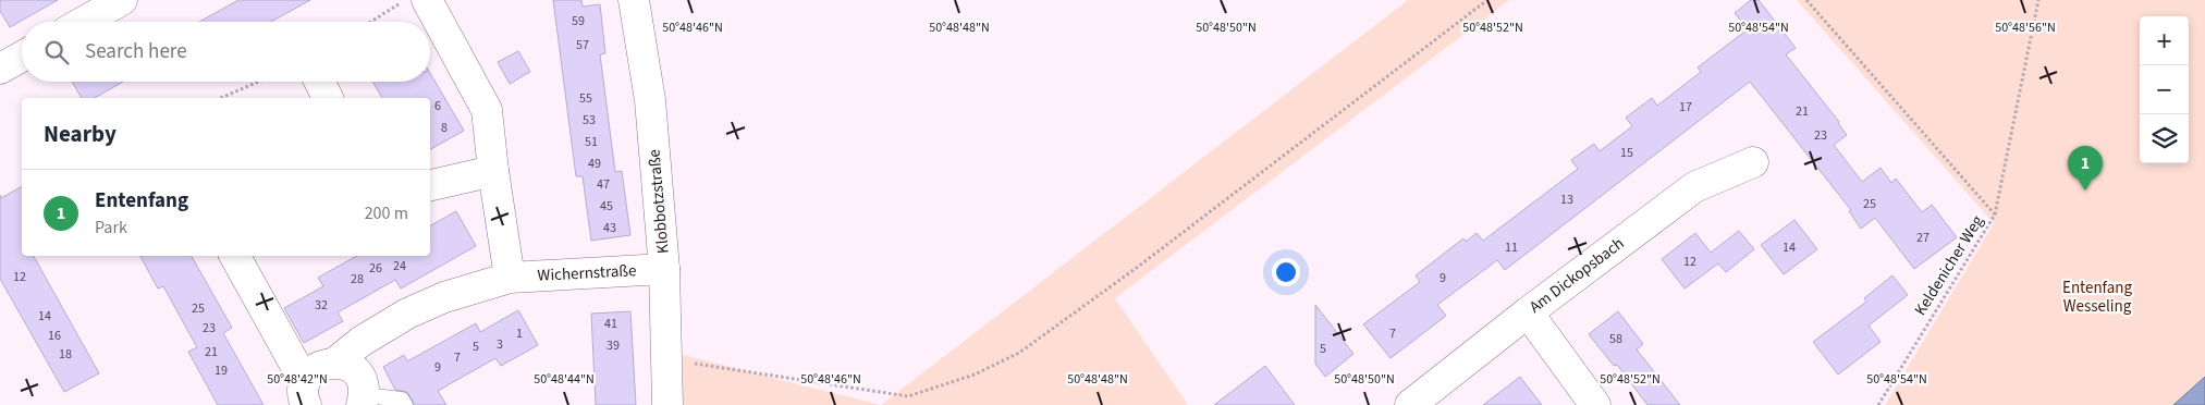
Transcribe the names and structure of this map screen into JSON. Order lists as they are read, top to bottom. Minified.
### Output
{"streets":{"street":["Klobbotzstraße","Wichernstraße","Am Dickopsbach"],"path":["Keldenicher Weg"]},"crossings":[["Klobbotzstraße","Wichernstraße"]],"parks":["Entenfang Wesseling"],"house_numbers":["59","57","55","6","17","21","53","8","23","51","15","49","47","13","25","45","43","27","11","14","12","24","26","12","9","28","32","25","14","41","23","1","7","16","58","3","39","5","5","21","18","7","9","19"],"page":{"map_buttons":["+","−"],"search":"Search here","heading":"Nearby","pins":"1","list":[{"mark":"1","name":"Entenfang","note":"Park","value":"200 m"}]},"coordinates":["50°48'46\"N","50°48'48\"N","50°48'50\"N","50°48'52\"N","50°48'54\"N","50°48'56\"N","50°48'42\"N","50°48'44\"N"]}
